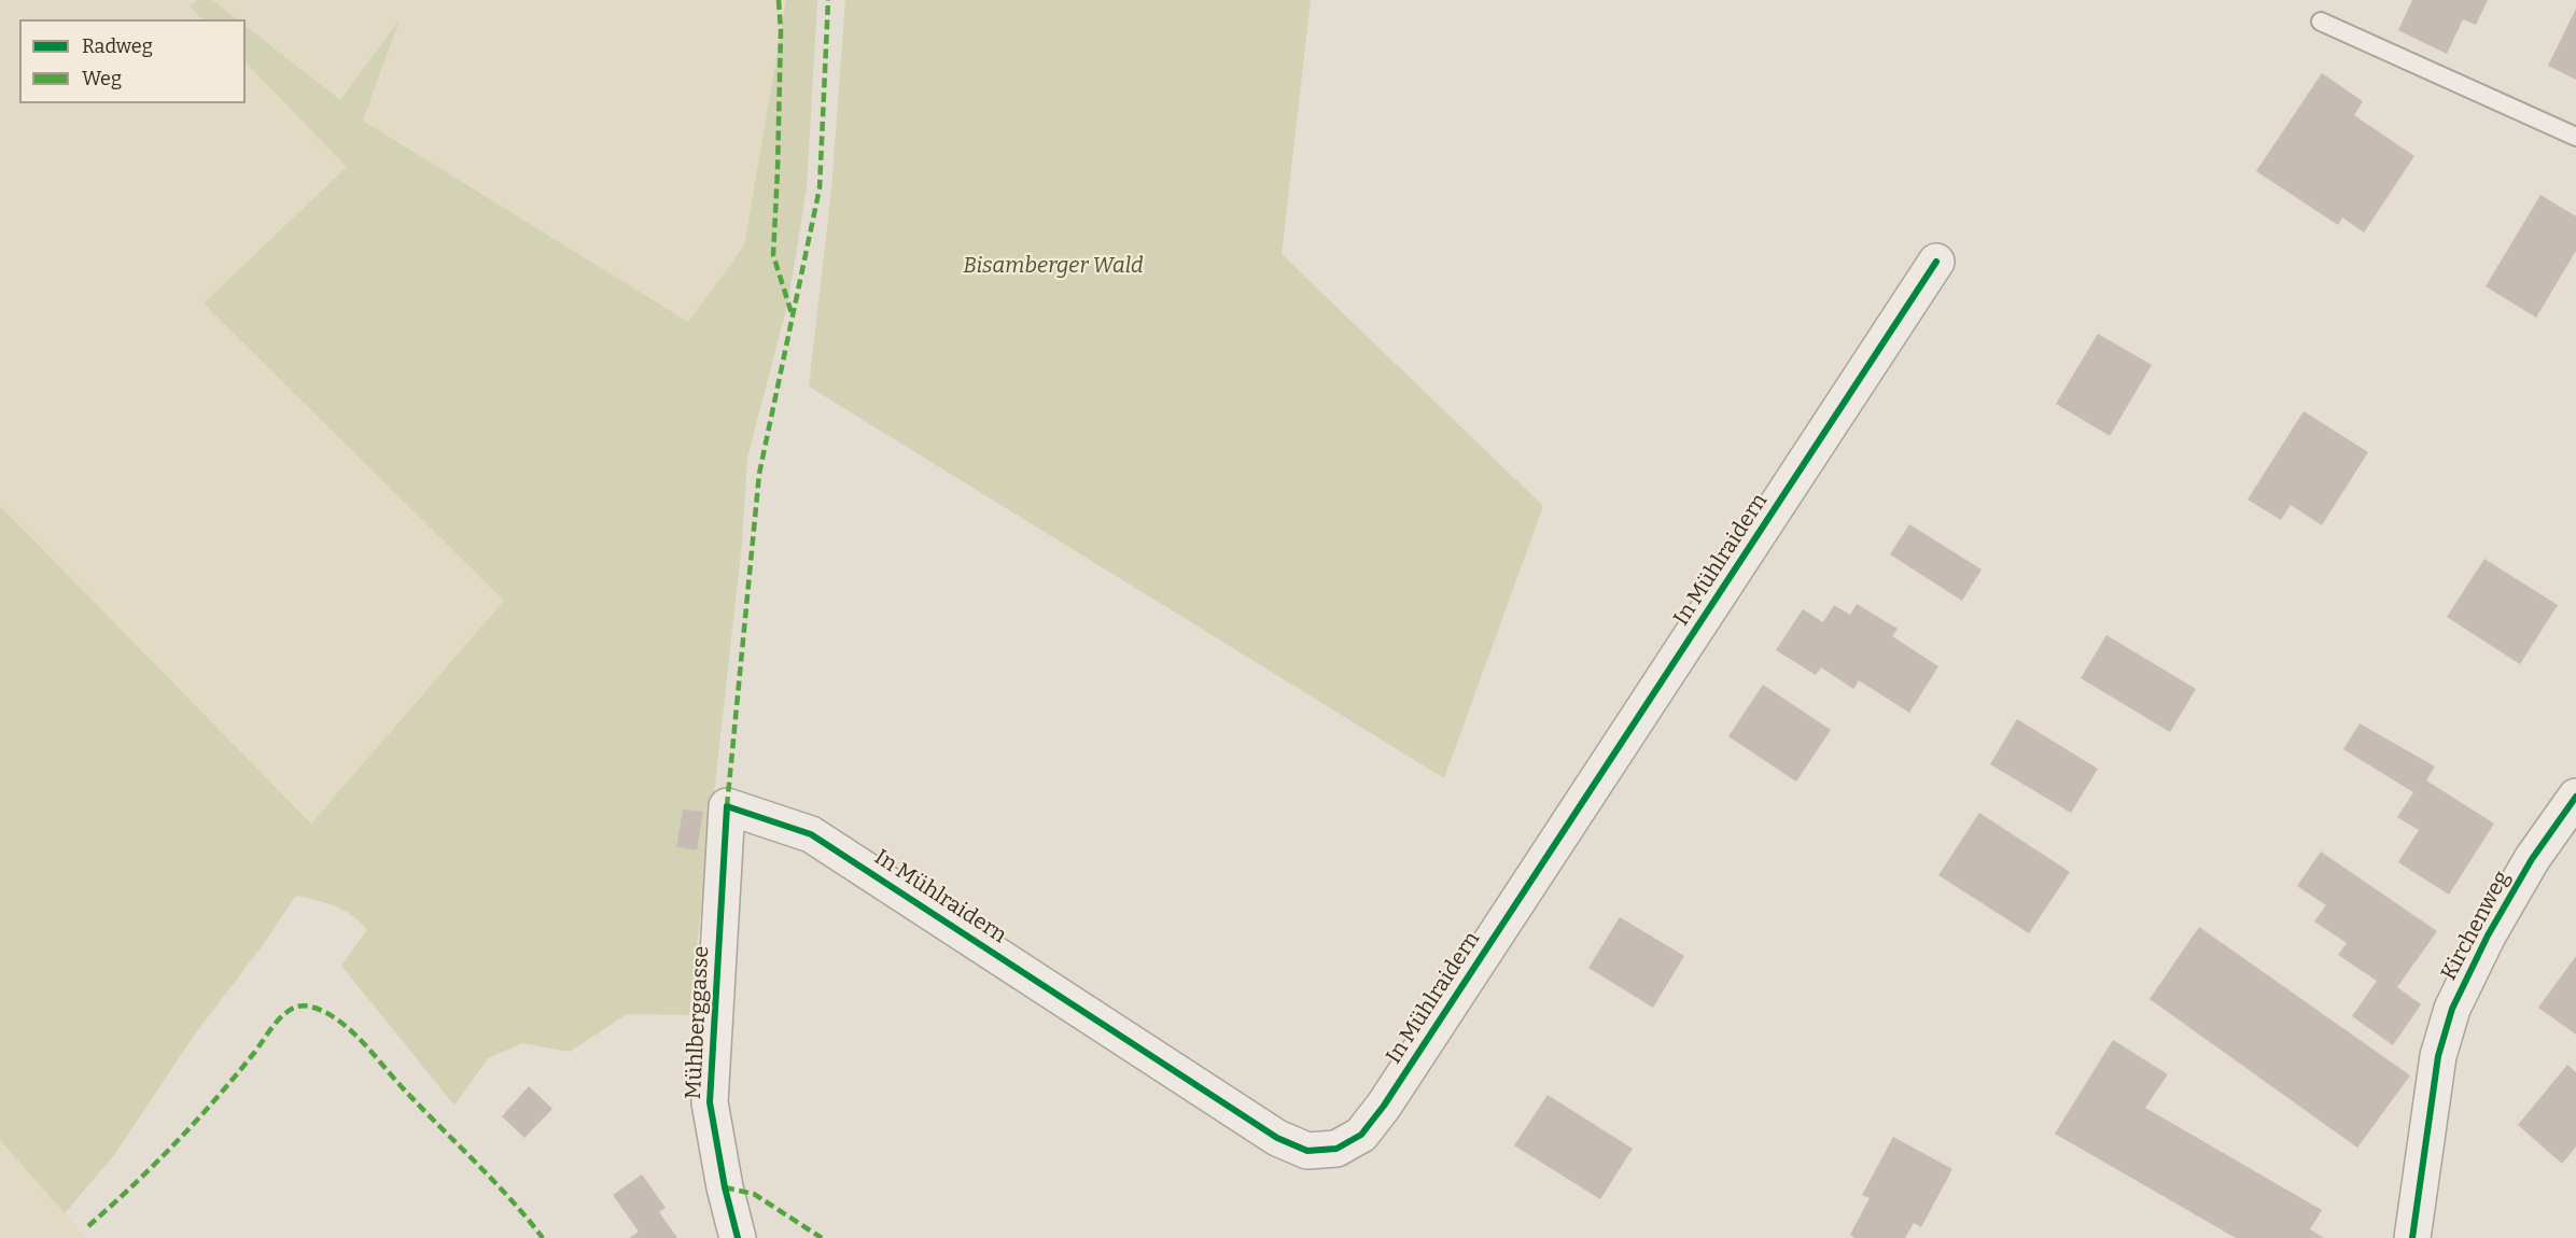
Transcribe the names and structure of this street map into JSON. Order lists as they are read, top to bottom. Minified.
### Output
{"streets":{"street":["In Mühlraidern","Kirchenweg","Mühlberggasse"]},"crossings":[["In Mühlraidern","Mühlberggasse"]],"parks":["Bisamberger Wald"],"legend":["Radweg","Weg"]}
